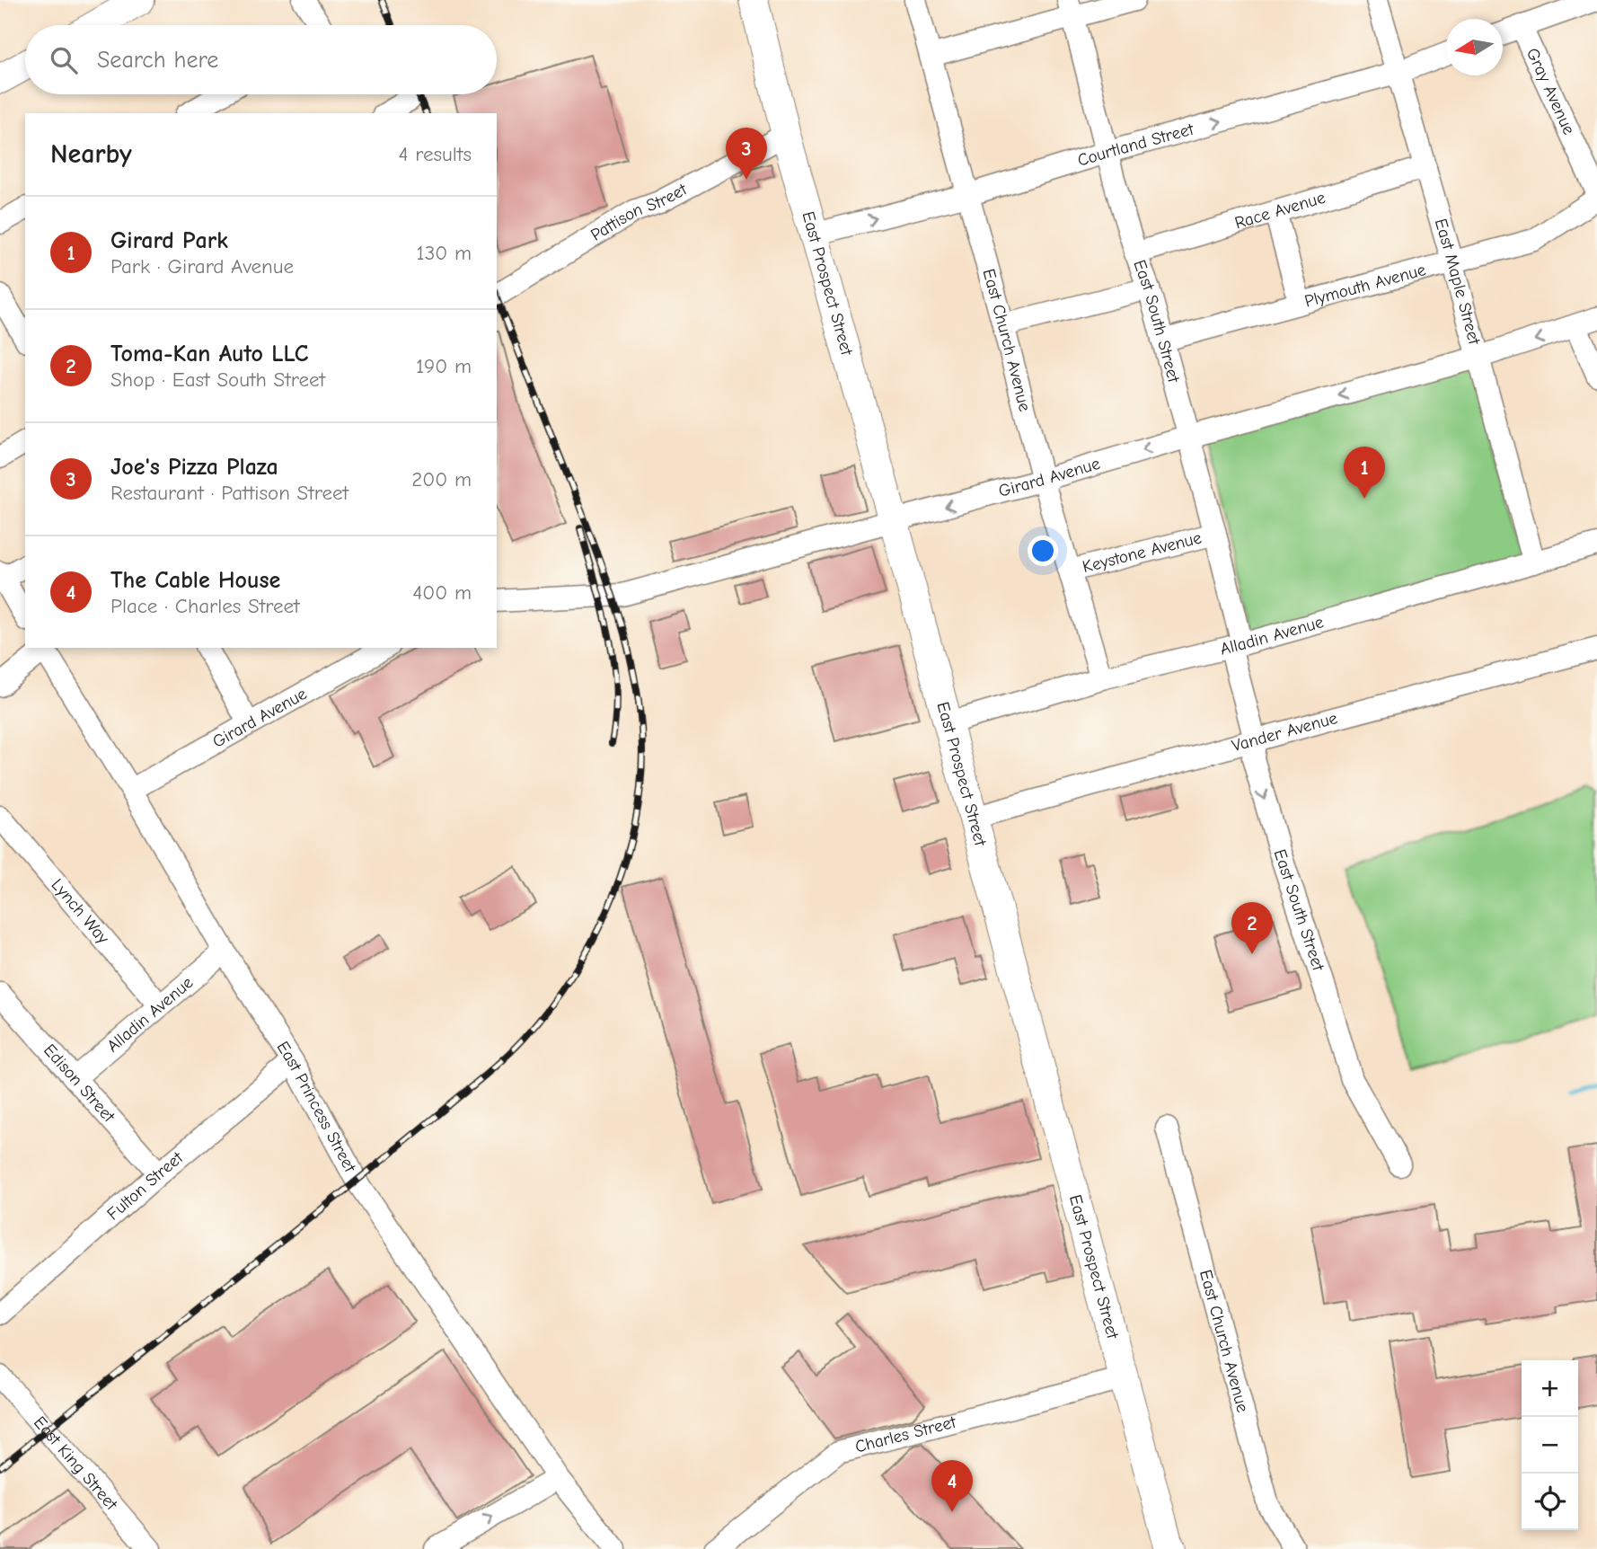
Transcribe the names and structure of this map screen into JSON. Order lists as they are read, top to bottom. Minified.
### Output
{"streets":{"main road":["East Prospect Street"],"street":["Gray Avenue","Courtland Street","Race Avenue","Pattison Street","East Maple Street","Plymouth Avenue","East South Street","East Church Avenue","Girard Avenue","Keystone Avenue","Alladin Avenue","Vander Avenue","Lynch Way","Edison Street","East Princess Street","Fulton Street","Charles Street","East King Street"]},"crossings":[["Courtland Street","East Maple Street"],["Courtland Street","East Prospect Street"],["Courtland Street","East South Street"],["Courtland Street","East Church Avenue"],["Race Avenue","East Maple Street"],["Race Avenue","East South Street"],["Pattison Street","East Prospect Street"],["East Maple Street","Plymouth Avenue"],["East Maple Street","Girard Avenue"],["East Maple Street","Alladin Avenue"],["East Prospect Street","Girard Avenue"],["East Prospect Street","Alladin Avenue"],["East Prospect Street","Vander Avenue"],["East Prospect Street","Charles Street"],["Plymouth Avenue","East South Street"],["East South Street","Girard Avenue"],["East South Street","Keystone Avenue"],["East South Street","Alladin Avenue"],["East South Street","Vander Avenue"],["East Church Avenue","Girard Avenue"],["East Church Avenue","Keystone Avenue"],["East Church Avenue","Alladin Avenue"],["Girard Avenue","East Princess Street"],["Alladin Avenue","Lynch Way"],["Alladin Avenue","Edison Street"],["Alladin Avenue","East Princess Street"],["Edison Street","Fulton Street"],["East Princess Street","Fulton Street"]],"one_way":["Courtland Street","East South Street","Girard Avenue"],"north":"left","page":{"search":"Search here","heading":["Nearby","4 results"],"pins":["3","1","2","4"],"list":[{"mark":"1","name":"Girard Park","note":"Park · Girard Avenue","value":"130 m"},{"mark":"2","name":"Toma-Kan Auto LLC","note":"Shop · East South Street","value":"190 m"},{"mark":"3","name":"Joe's Pizza Plaza","note":"Restaurant · Pattison Street","value":"200 m"},{"mark":"4","name":"The Cable House","note":"Place · Charles Street","value":"400 m"}],"map_buttons":["+","−"]}}
